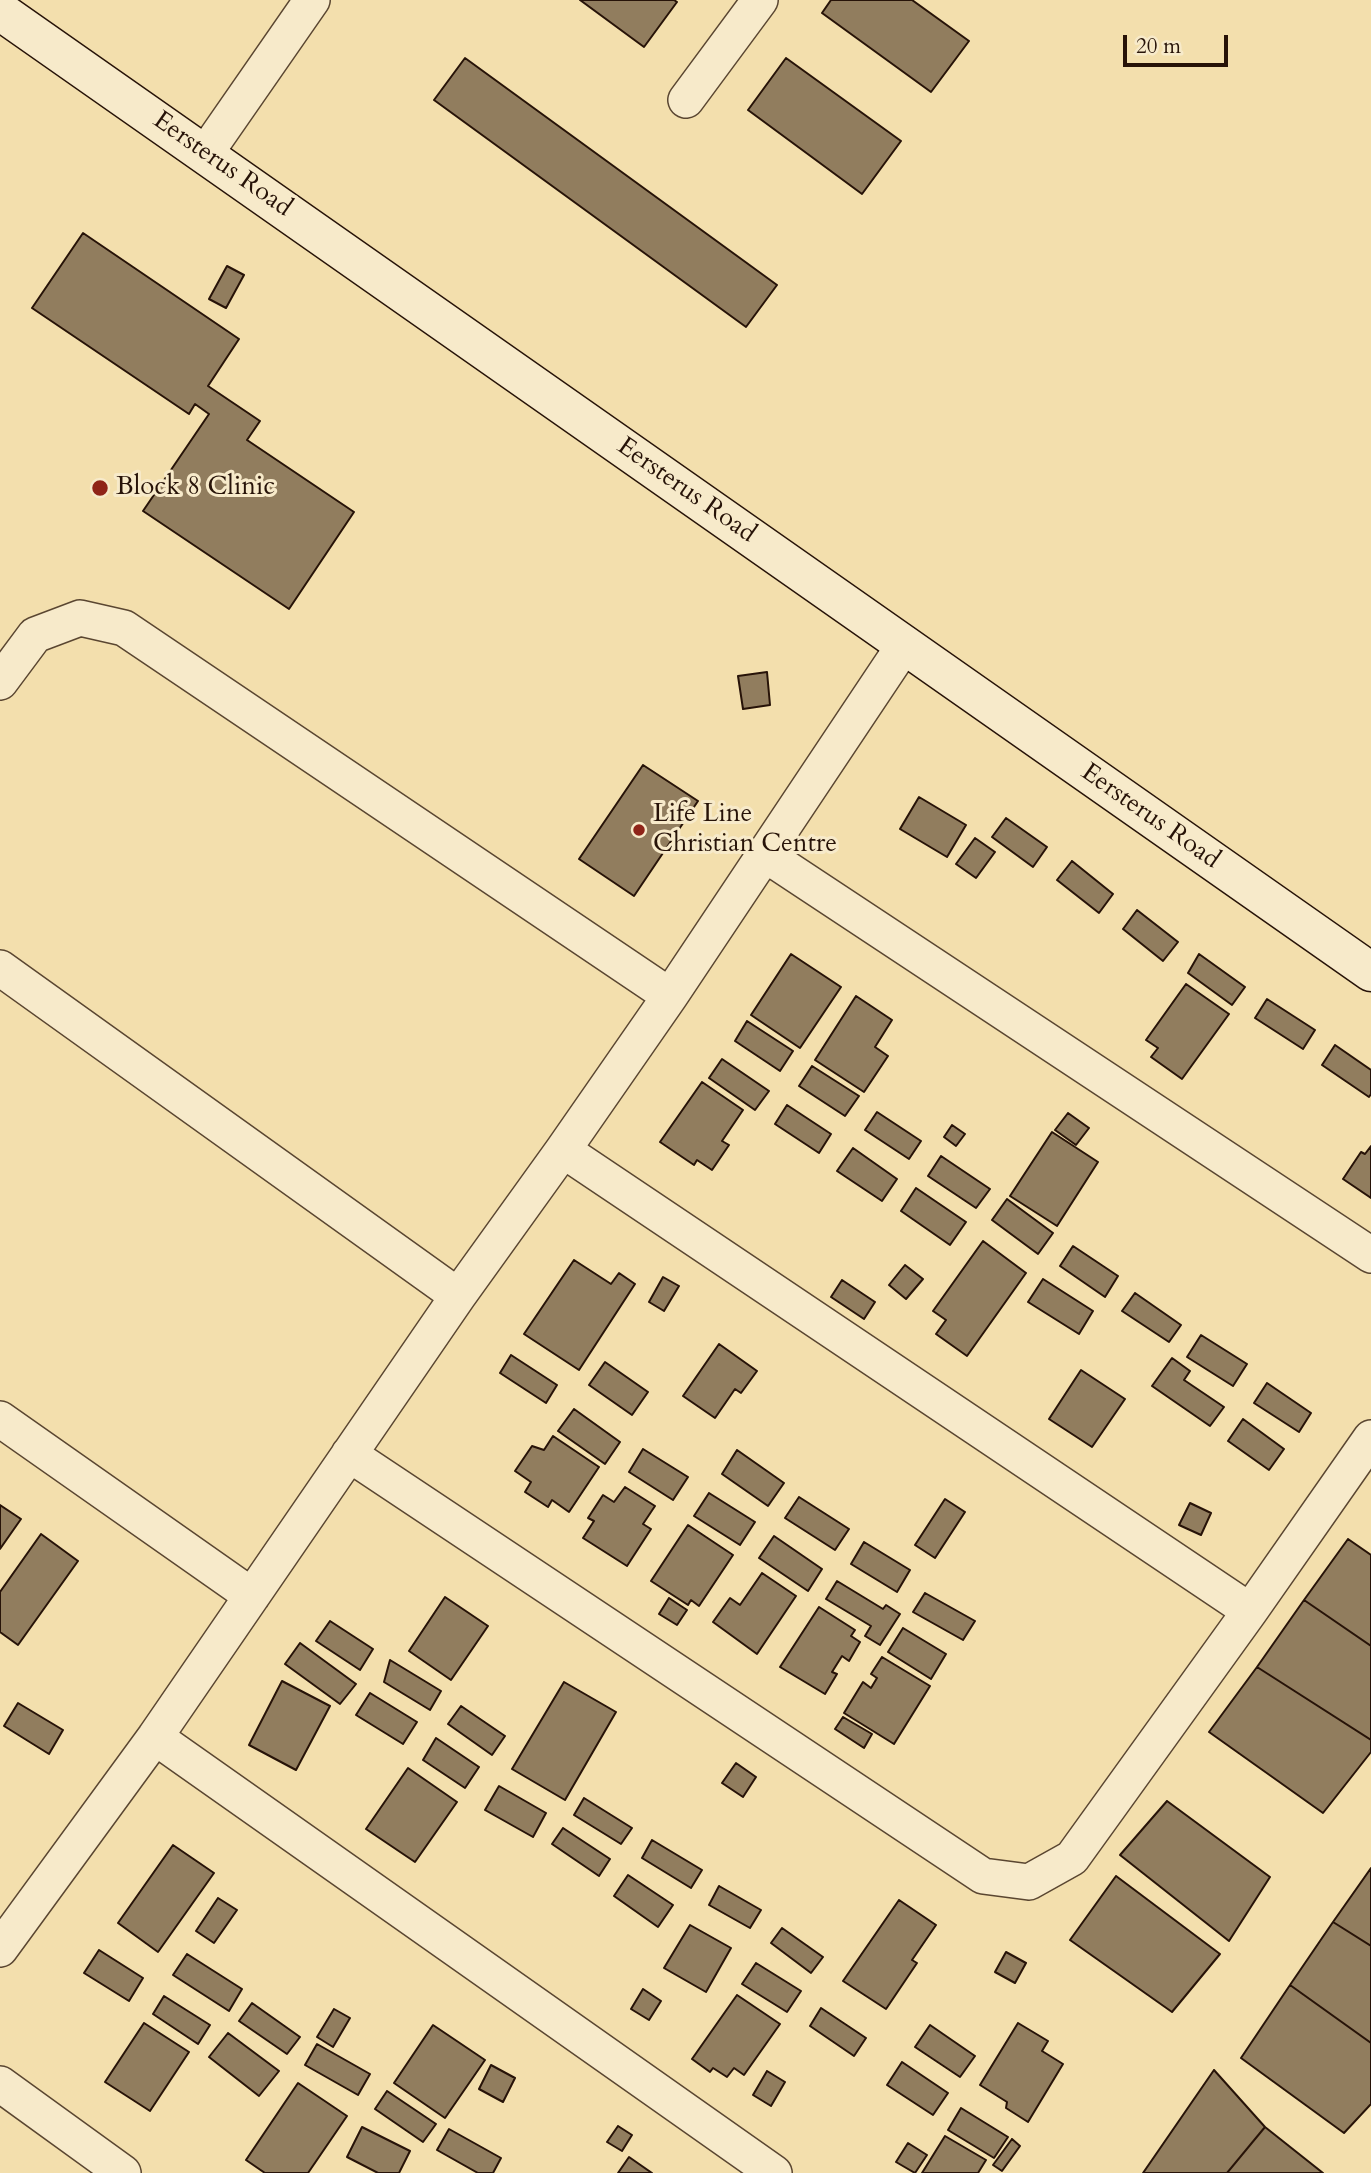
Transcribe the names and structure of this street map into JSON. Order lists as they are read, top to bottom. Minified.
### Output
{"streets":{"street":["Eersterus Road"]},"places":["Block 8 Clinic","Life Line Christian Centre"],"scale_bar":"20 m"}
